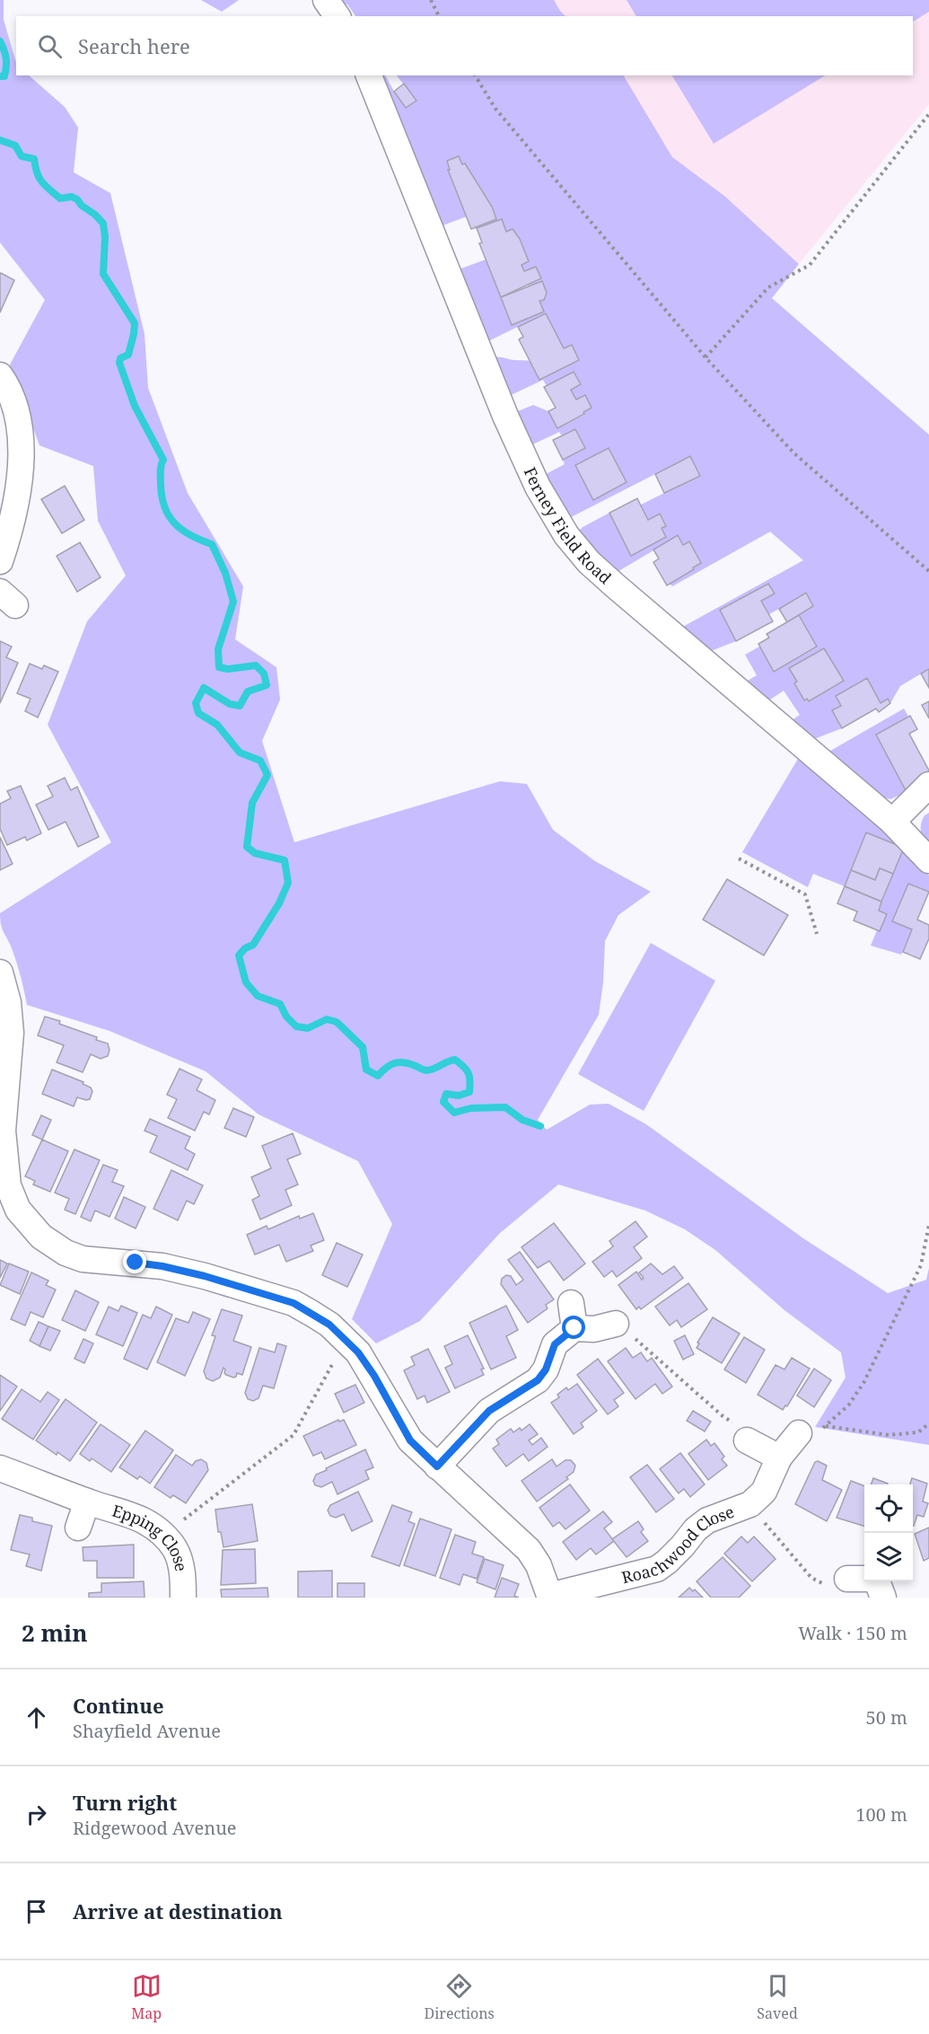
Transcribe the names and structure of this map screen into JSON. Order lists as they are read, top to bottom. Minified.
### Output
{"streets":{"street":["Ferney Field Road","Epping Close","Roachwood Close"]},"page":{"search":"Search here","heading":["2 min","Walk · 150 m"],"list":[["Continue","Shayfield Avenue","50 m"],["Turn right","Ridgewood Avenue","100 m"],"Arrive at destination"],"nav":["Map","Directions","Saved"]}}
